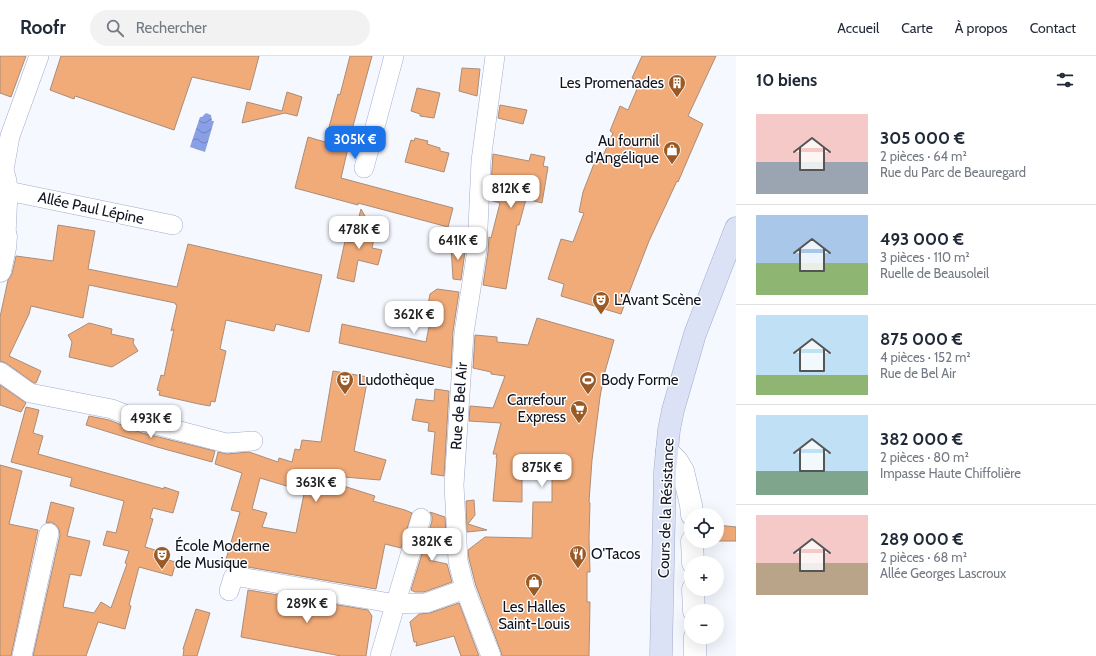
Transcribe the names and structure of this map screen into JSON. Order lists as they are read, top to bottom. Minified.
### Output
{"streets":{"main road":["Cours de la Résistance"],"street":["Allée Paul Lépine","Rue de Bel Air"]},"places":{"building":["Les Promenades"],"shop":["Au fournil d'Angélique","Les Halles Saint-Louis"],"theatre":["L'Avant Scène","Ludothèque","École Moderne de Musique"],"sports":["Body Forme"],"supermarket":["Carrefour Express"],"restaurant":["O'Tacos"]},"page":{"header":"Roofr","search":"Rechercher","nav":["Accueil","Carte","À propos","Contact"],"heading":"10 biens","list":[{"name":"305 000 €","note":"2 pièces · 64 m² · Rue du Parc de Beauregard"},{"name":"493 000 €","note":"3 pièces · 110 m² · Ruelle de Beausoleil"},{"name":"875 000 €","note":"4 pièces · 152 m² · Rue de Bel Air"},{"name":"382 000 €","note":"2 pièces · 80 m² · Impasse Haute Chiffolière"},{"name":"289 000 €","note":"2 pièces · 68 m² · Allée Georges Lascroux"}],"price":["305K €","812K €","478K €","641K €","362K €","493K €","875K €","363K €","382K €","289K €"],"map_buttons":["+","−"]}}
